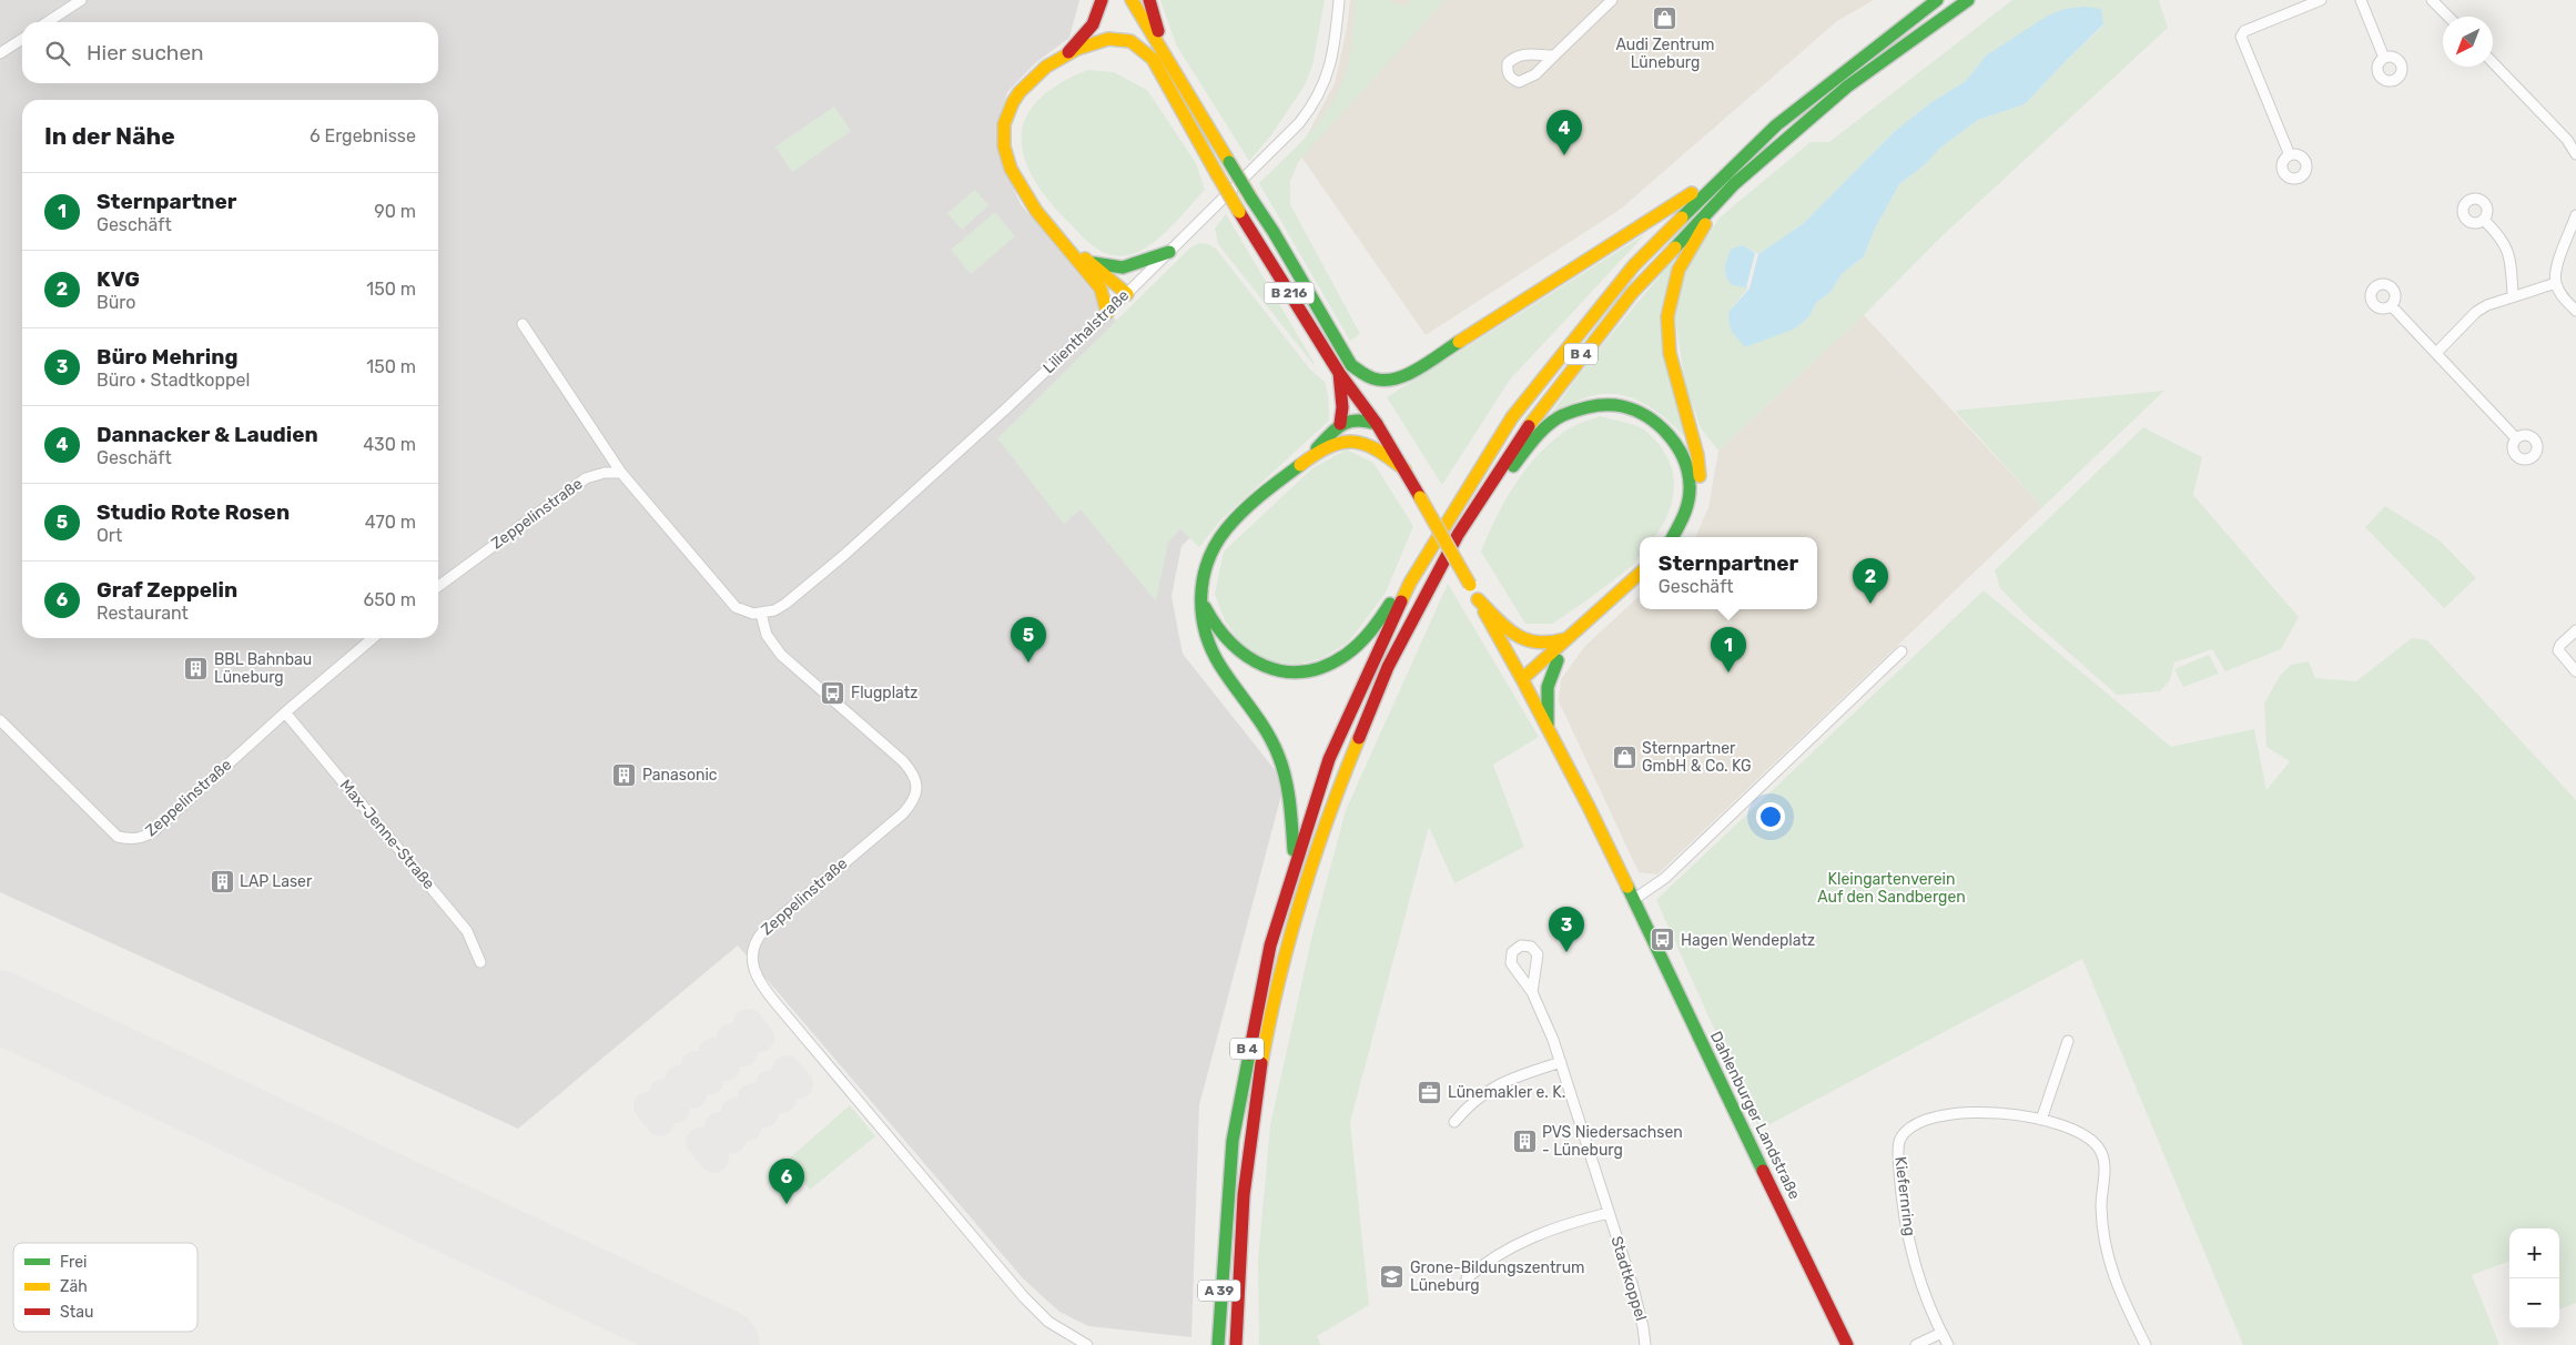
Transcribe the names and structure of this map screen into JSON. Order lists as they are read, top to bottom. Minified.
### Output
{"streets":{"main road":["B 216","B 4","Dahlenburger Landstraße","A 39"],"street":["Lilienthalstraße","Zeppelinstraße","Max-Jenne-Straße","Kiefernring","Stadtkoppel"]},"crossings":[["B 216","Dahlenburger Landstraße"],["Lilienthalstraße","Zeppelinstraße"],["B 4","A 39"],["Zeppelinstraße","Max-Jenne-Straße"]],"parks":["Kleingartenverein Auf den Sandbergen"],"places":{"shop":["Audi Zentrum Lüneburg","Sternpartner GmbH & Co. KG"],"building":["BBL Bahnbau Lüneburg","Panasonic","LAP Laser","PVS Niedersachsen - Lüneburg"],"bus stop":["Flugplatz","Hagen Wendeplatz"],"office":["Lünemakler e. K."],"school or university":["Grone-Bildungszentrum Lüneburg"]},"legend":["Frei","Zäh","Stau"],"north":"bottom left","page":{"search":"Hier suchen","heading":["In der Nähe","6 Ergebnisse"],"pins":["4","2","5","1","3","6"],"list":[{"mark":"1","name":"Sternpartner","note":"Geschäft","value":"90 m"},{"mark":"2","name":"KVG","note":"Büro","value":"150 m"},{"mark":"3","name":"Büro Mehring","note":"Büro · Stadtkoppel","value":"150 m"},{"mark":"4","name":"Dannacker & Laudien","note":"Geschäft","value":"430 m"},{"mark":"5","name":"Studio Rote Rosen","note":"Ort","value":"470 m"},{"mark":"6","name":"Graf Zeppelin","note":"Restaurant","value":"650 m"}],"popup":["Sternpartner","Geschäft"],"map_buttons":["+","−"]}}
